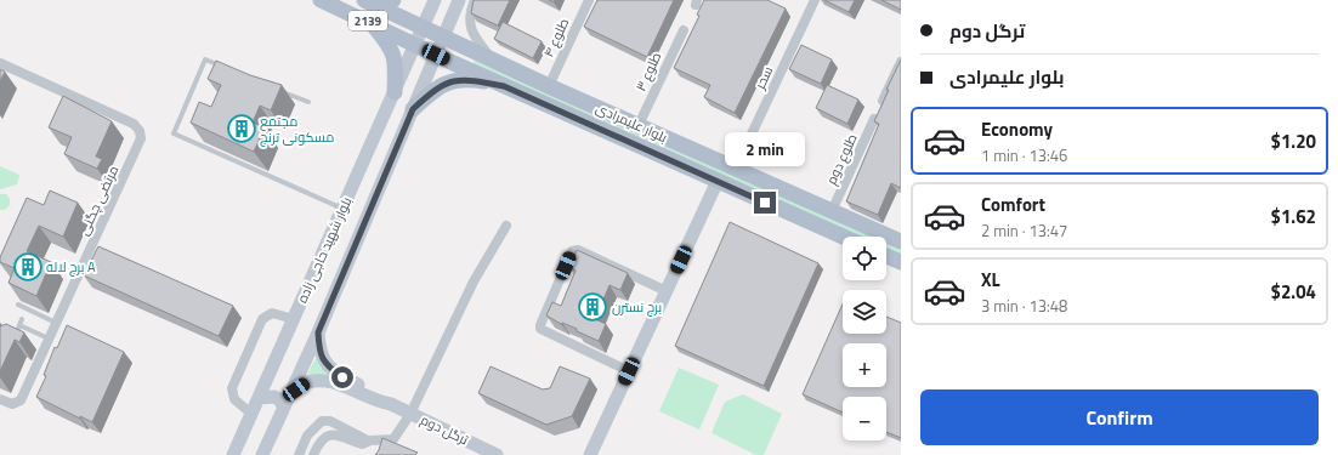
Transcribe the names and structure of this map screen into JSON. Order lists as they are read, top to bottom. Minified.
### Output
{"streets":{"main road":["2139","بلوار علیمرادی","بلوار شهید حاجی زاده","ترگل دوم"],"street":["طلوع ۴","طلوع ۳","سحر","طلوع دوم","مرتضی چگنی"]},"crossings":[["طلوع ۴","بلوار علیمرادی"],["طلوع ۳","بلوار علیمرادی"],["سحر","بلوار علیمرادی"],["بلوار علیمرادی","طلوع دوم"],["بلوار علیمرادی","بلوار شهید حاجی زاده"],["بلوار شهید حاجی زاده","ترگل دوم"]],"places":{"building":["مجتمع مسکونی ترنج","برج لاله A","برج نسترن"]},"page":{"banner":["ترگل دوم","بلوار علیمرادی"],"list":[{"name":"Economy","note":"1 min · 13:46","value":"$1.20"},{"name":"Comfort","note":"2 min · 13:47","value":"$1.62"},{"name":"XL","note":"3 min · 13:48","value":"$2.04"}],"bubble":"2 min","map_buttons":["+","−"],"buttons":"Confirm"}}
